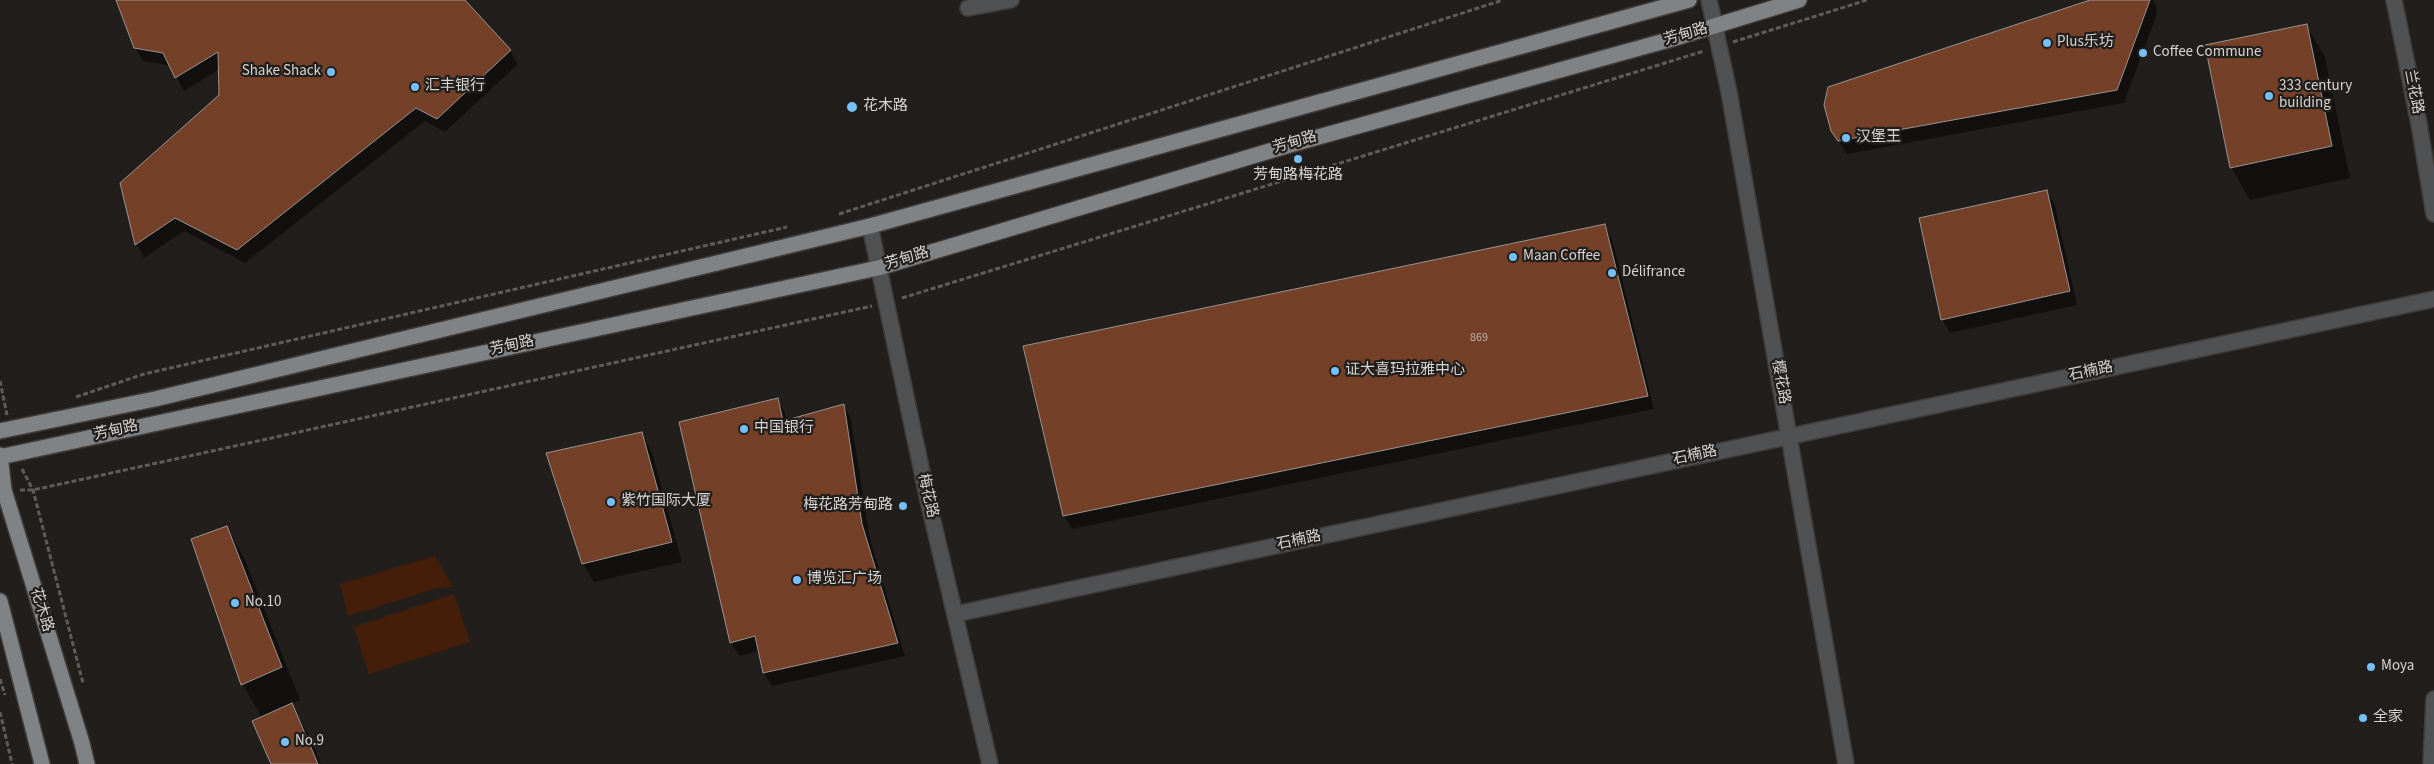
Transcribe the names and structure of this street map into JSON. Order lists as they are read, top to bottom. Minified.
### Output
{"streets":{"main road":["芳甸路","花木路"],"street":["兰花路","石楠路","樱花路","梅花路"]},"crossings":[["芳甸路","樱花路"],["芳甸路","梅花路"],["芳甸路","花木路"],["石楠路","樱花路"],["石楠路","梅花路"]],"places":["Plus乐坊","Coffee Commune","Shake Shack","汇丰银行","333 century building","花木路","汉堡王","芳甸路梅花路","Maan Coffee","Délifrance","证大喜玛拉雅中心","中国银行","紫竹国际大厦","梅花路芳甸路","博览汇广场","No.10","Moya","全家","No.9"],"house_numbers":["869"]}
